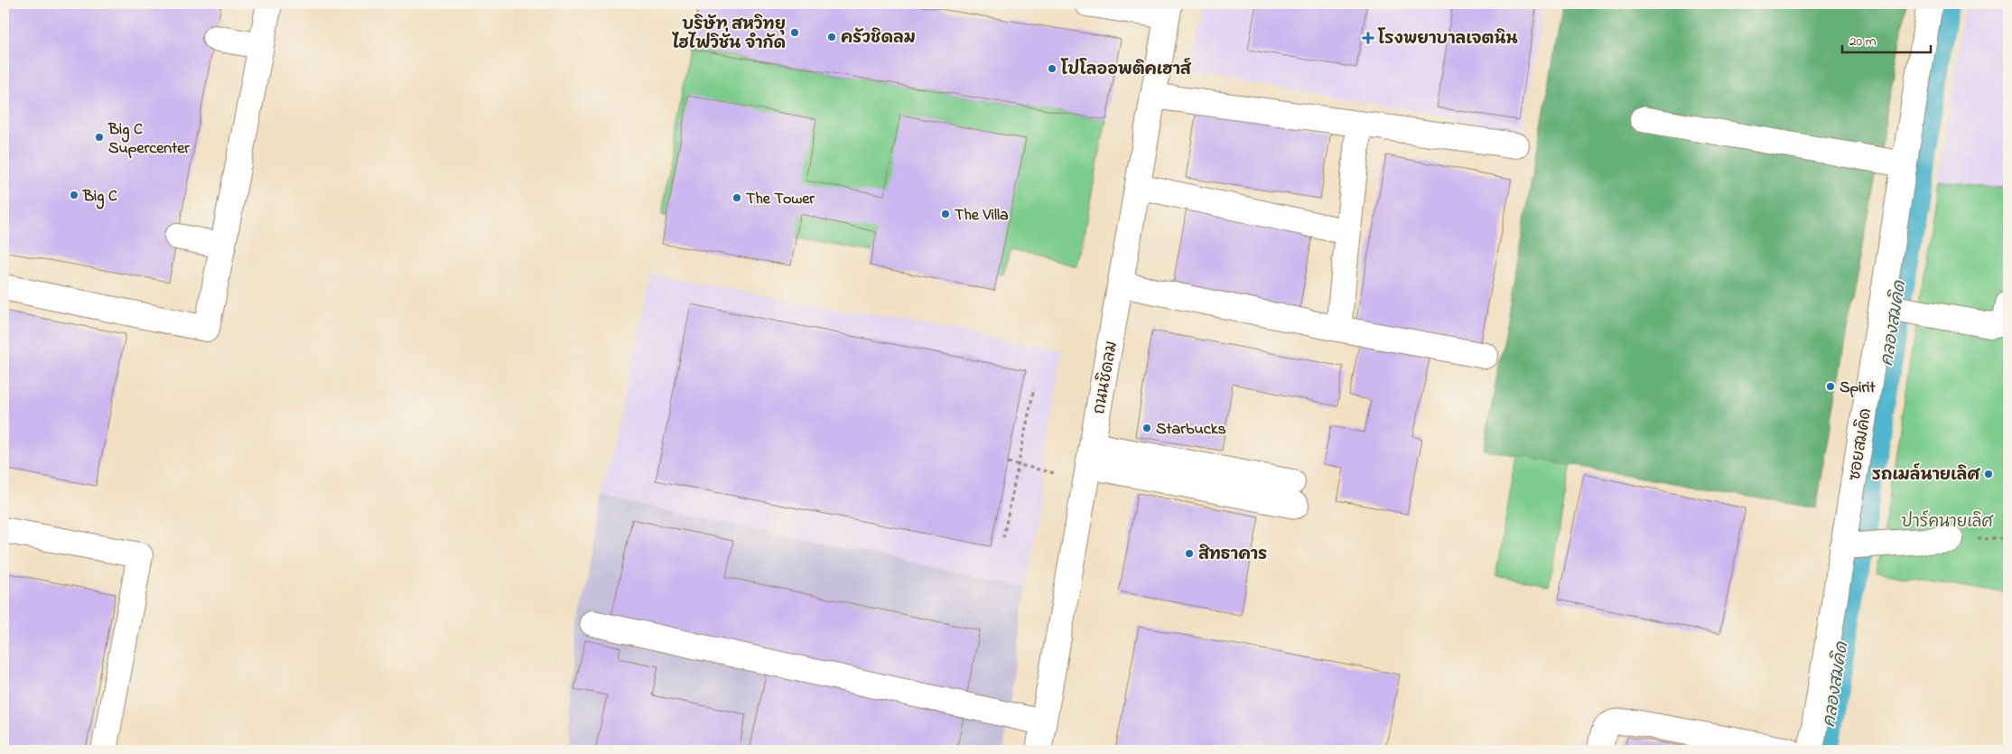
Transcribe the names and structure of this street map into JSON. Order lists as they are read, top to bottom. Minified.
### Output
{"streets":{"street":["ถนนชิดลม","ซอยสมคิด"]},"water":["คลองสมคิด"],"parks":["ปาร์คนายเลิศ"],"places":{"other":["บริษัท สหวิทยุ ไฮไฟวิชั่น จำกัด","ครัวชิดลม","โปโลออพติคเฮาส์","Big C Supercenter","Big C","The Tower","The Villa","Spirit","Starbucks","รถเมล์นายเลิศ","สิทธาคาร"],"health":["โรงพยาบาลเจตนิน"]},"scale_bar":"20 m"}
